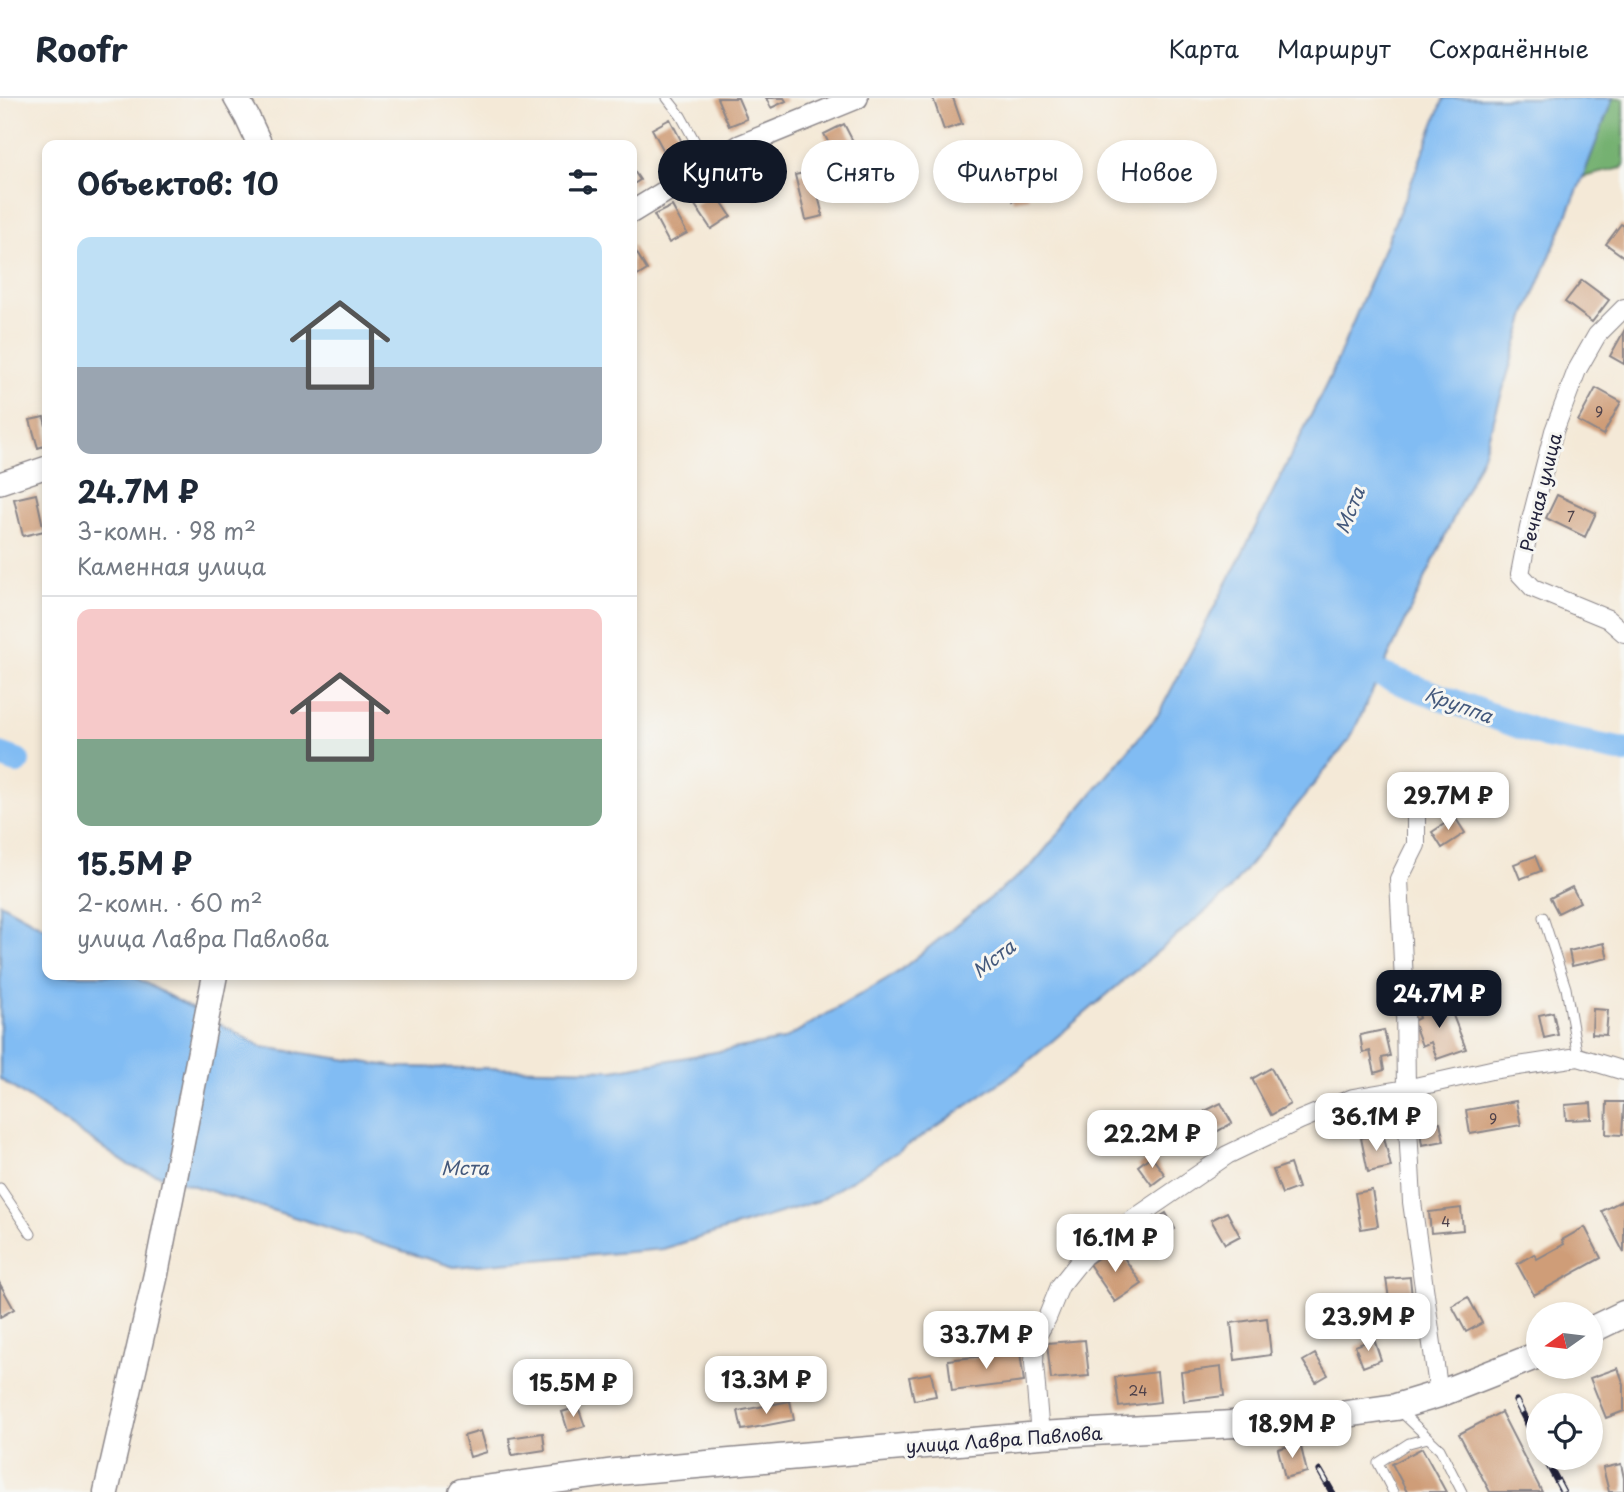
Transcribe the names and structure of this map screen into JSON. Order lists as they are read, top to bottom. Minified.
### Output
{"streets":{"main road":["улица Лавра Павлова"],"street":["Речная улица"]},"water":["Мста","Круппа"],"house_numbers":["9","7","9","4","24"],"north":"left","page":{"header":"Roofr","nav":["Карта","Маршрут","Сохранённые"],"chip":["Купить","Снять","Фильтры","Новое"],"heading":"Объектов: 10","list":[{"name":"24.7M ₽","note":"3-комн. · 98 m² · Каменная улица"},{"name":"15.5M ₽","note":"2-комн. · 60 m² · улица Лавра Павлова"}],"price":["29.7M ₽","24.7M ₽","36.1M ₽","22.2M ₽","16.1M ₽","23.9M ₽","33.7M ₽","13.3M ₽","15.5M ₽","18.9M ₽"]}}
